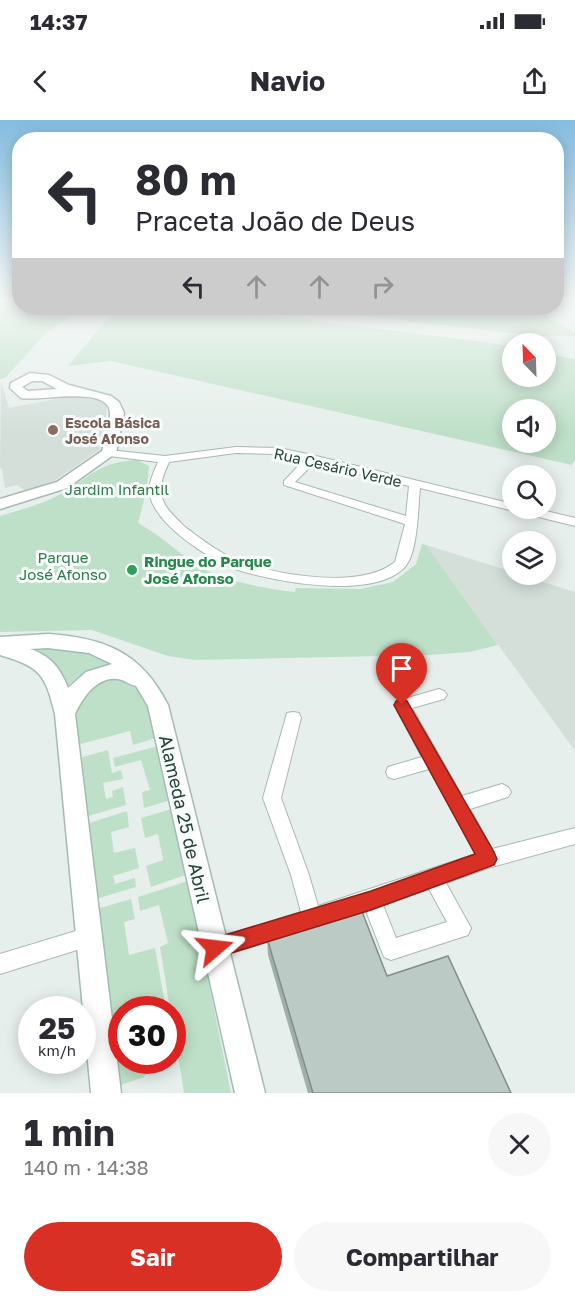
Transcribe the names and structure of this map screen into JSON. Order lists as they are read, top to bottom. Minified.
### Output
{"streets":{"main road":["Alameda 25 de Abril"],"street":["Rua Cesário Verde"]},"parks":["Jardim Infantil","Parque José Afonso"],"places":["Escola Básica José Afonso","Ringue do Parque José Afonso"],"north":"top left","page":{"status":"14:37","header":"Navio","turn":["80 m","Praceta João de Deus"],"speed":"25 km/h","limit":"30","heading":["1 min","140 m · 14:38"],"buttons":["Sair","Compartilhar"]}}
